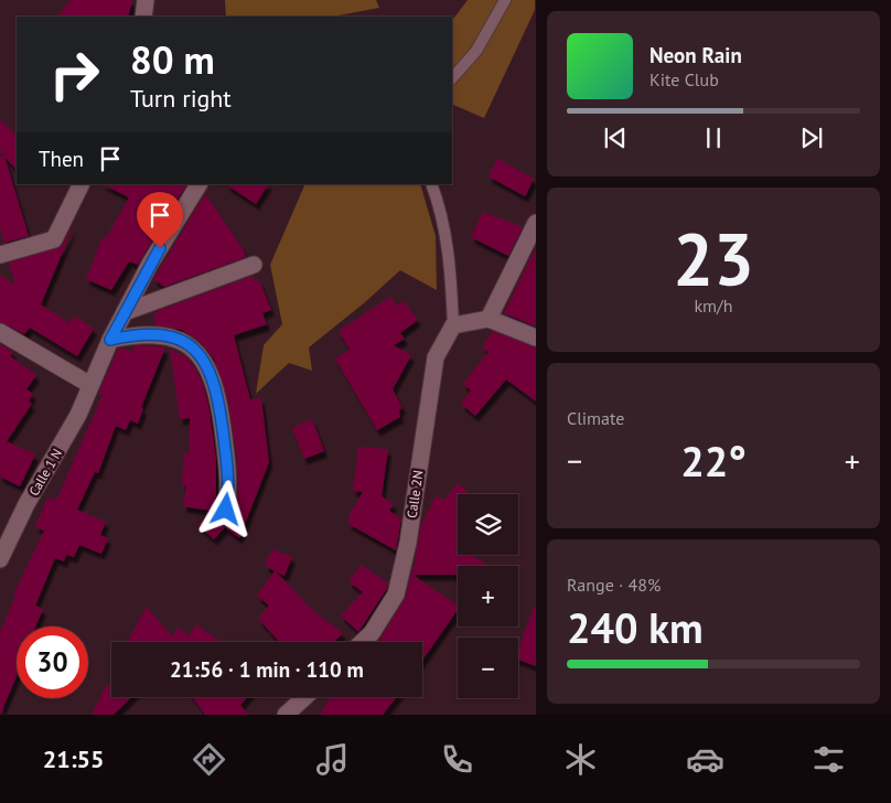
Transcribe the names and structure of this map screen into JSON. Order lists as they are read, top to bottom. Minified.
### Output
{"streets":{"street":["Calle 1 N","Calle 2N"]},"page":{"turn":["80 m","Turn right"],"song":["Neon Rain","Kite Club"],"then":"Then","tile":[["23","km/h"],"Climate",["Range · 48%","240 km"]],"heat":["−","22°","+"],"map_buttons":["+","−"],"limit":"30","trip":"21:56 · 1 min · 110 m","tabs":"21:55"}}
